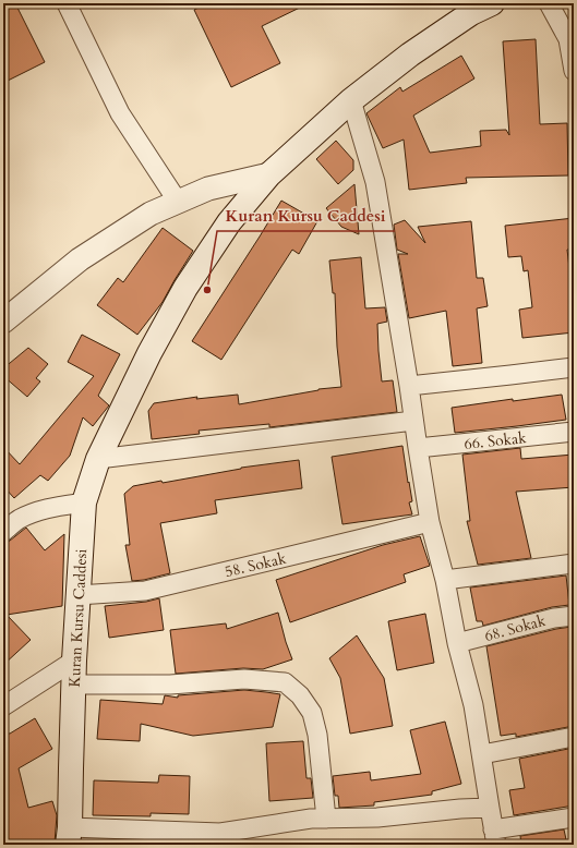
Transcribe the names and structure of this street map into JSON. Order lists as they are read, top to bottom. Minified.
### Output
{"streets":{"main road":["Kuran Kursu Caddesi"],"street":["66. Sokak","58. Sokak","68. Sokak"]},"crossings":[["58. Sokak","Kuran Kursu Caddesi"]],"places":["Kuran Kursu Caddesi"]}
